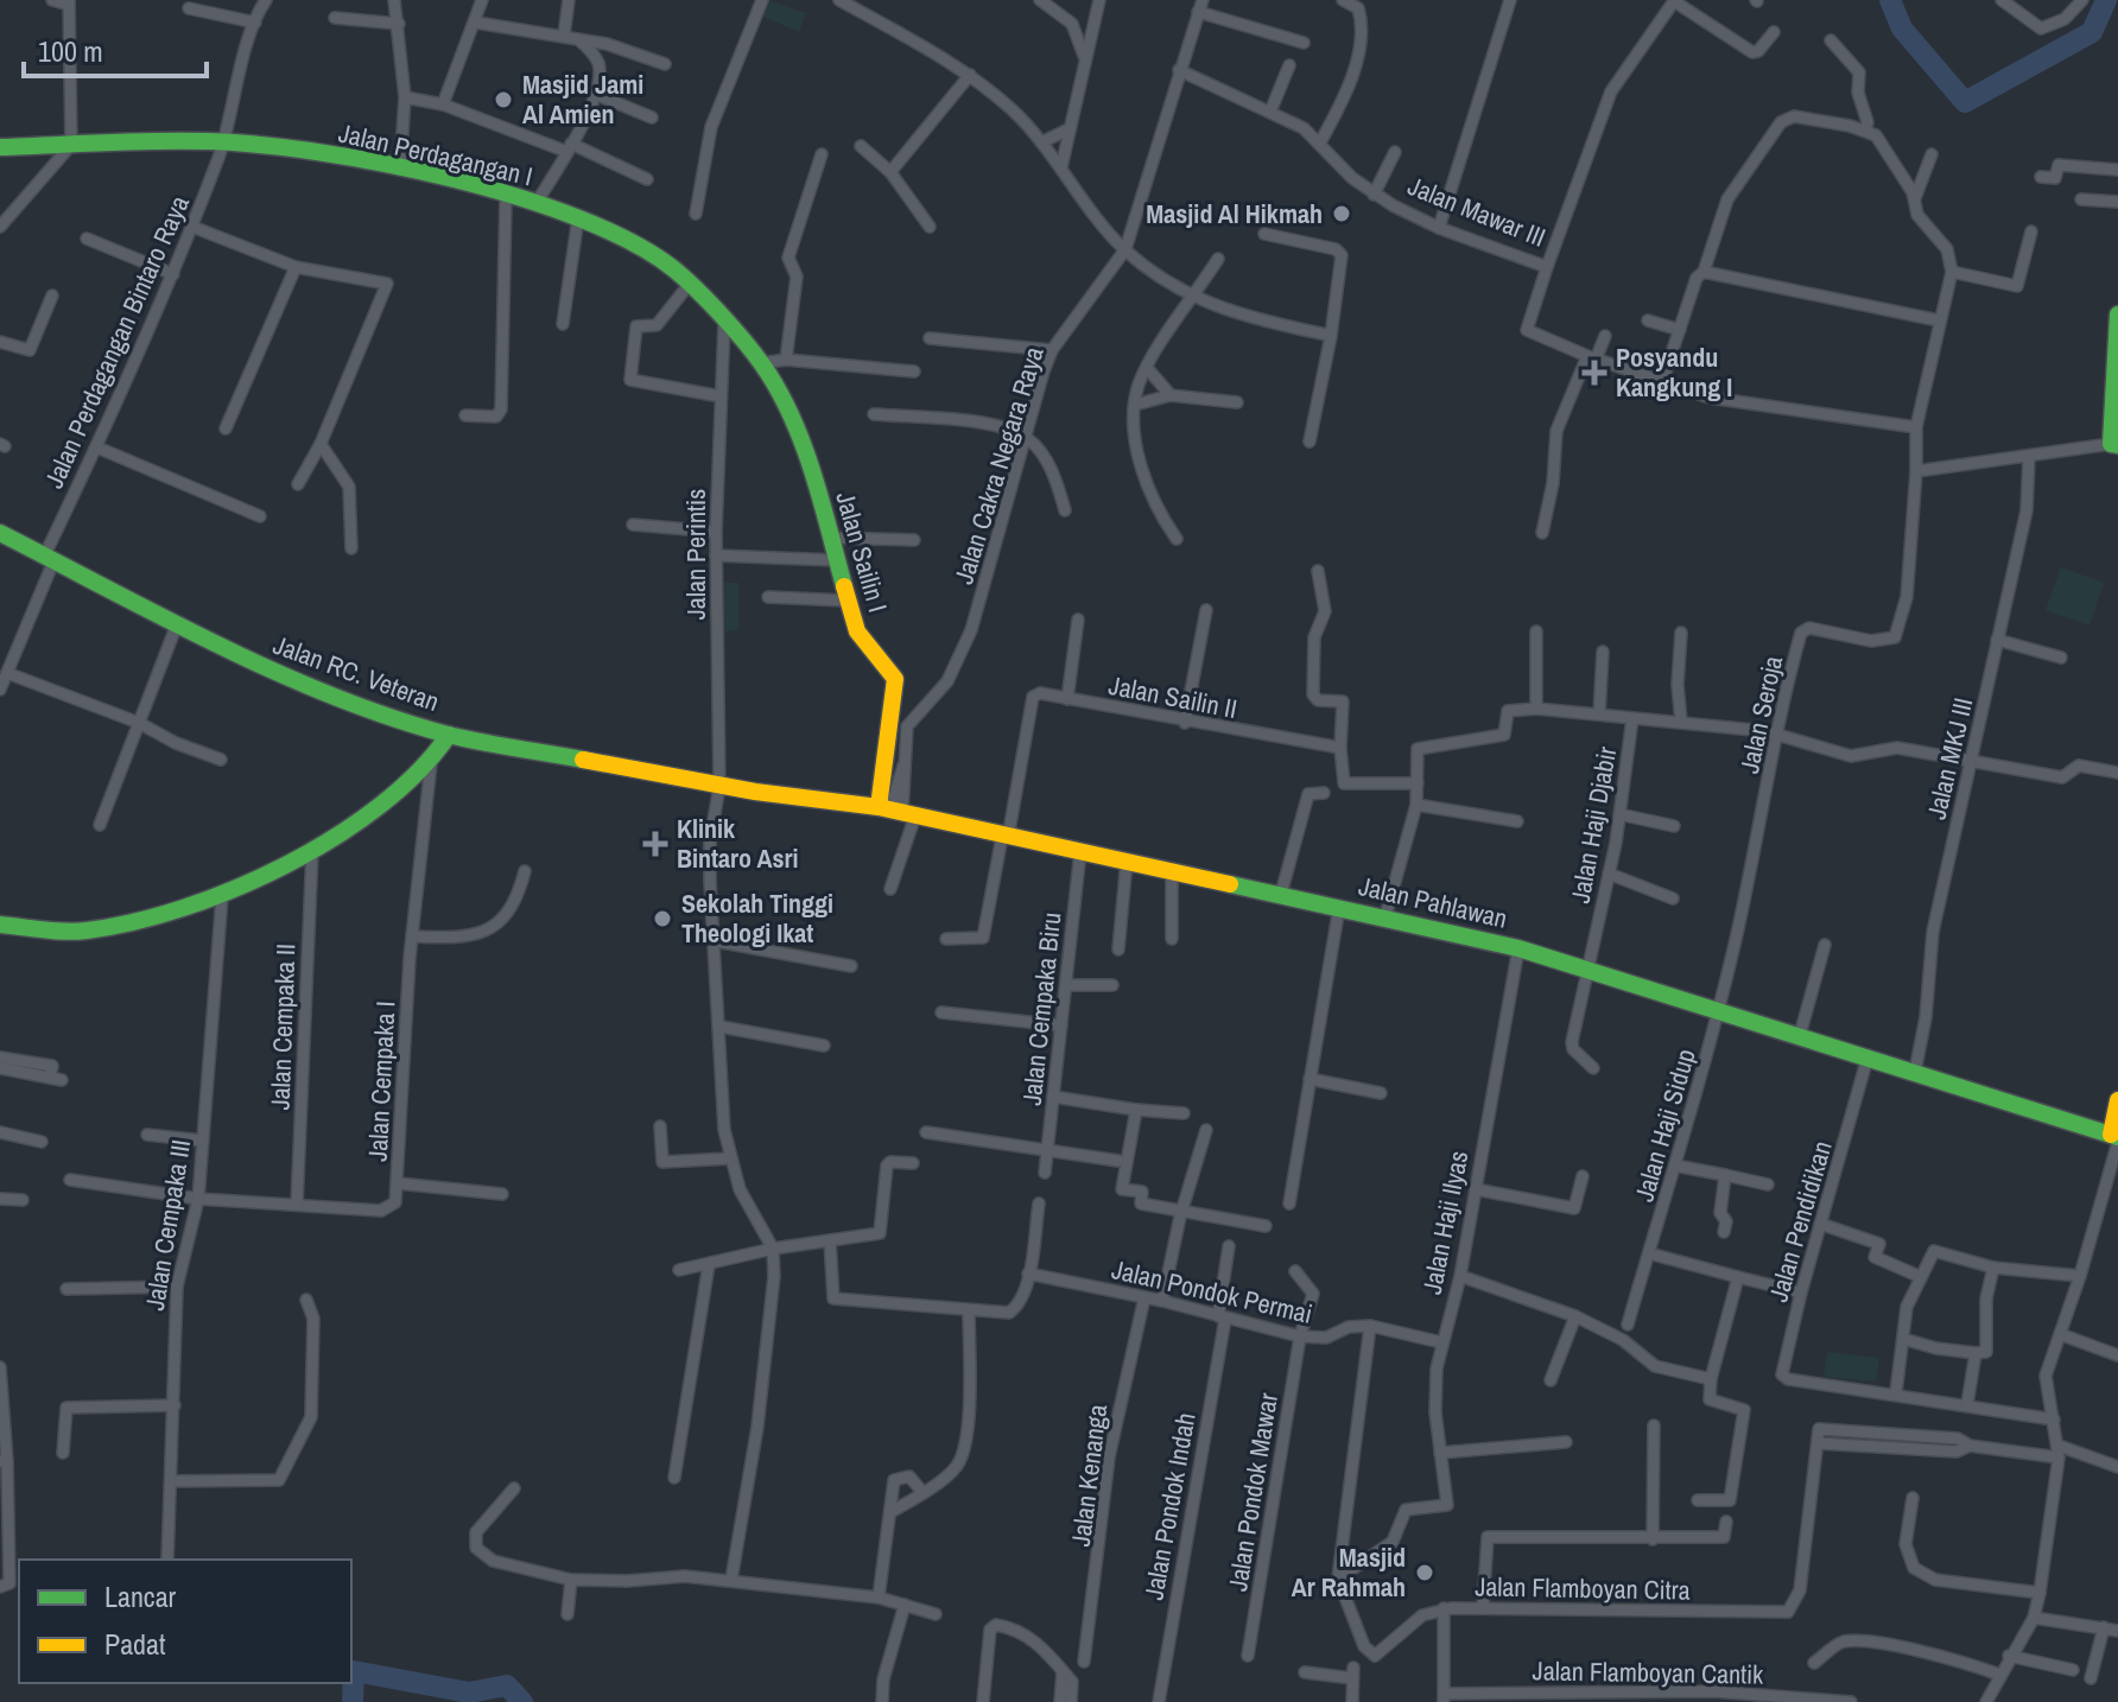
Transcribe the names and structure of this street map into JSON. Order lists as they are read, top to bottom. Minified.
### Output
{"streets":{"main road":["Jalan Perdagangan I","Jalan Sailin I","Jalan RC. Veteran","Jalan Pahlawan"],"street":["Jalan Mawar III","Jalan Perdagangan Bintaro Raya","Jalan Cakra Negara Raya","Jalan Perintis","Jalan Sailin II","Jalan Seroja","Jalan MKJ III","Jalan Haji Djabir","Jalan Cempaka Biru","Jalan Cempaka II","Jalan Cempaka I","Jalan Haji Sidup","Jalan Pendidikan","Jalan Haji Ilyas","Jalan Cempaka III","Jalan Pondok Permai","Jalan Kenanga","Jalan Pondok Mawar","Jalan Pondok Indah","Jalan Flamboyan Citra","Jalan Flamboyan Cantik"]},"crossings":[["Jalan Perdagangan I","Jalan Perdagangan Bintaro Raya"],["Jalan Perdagangan I","Jalan Sailin I"],["Jalan Perdagangan I","Jalan Perintis"],["Jalan Mawar III","Jalan Cakra Negara Raya"],["Jalan Perdagangan Bintaro Raya","Jalan RC. Veteran"],["Jalan Cakra Negara Raya","Jalan Sailin I"],["Jalan Cakra Negara Raya","Jalan Pahlawan"],["Jalan Sailin I","Jalan Perintis"],["Jalan Sailin I","Jalan Pahlawan"],["Jalan Perintis","Jalan RC. Veteran"],["Jalan Perintis","Jalan Pahlawan"],["Jalan RC. Veteran","Jalan Pahlawan"],["Jalan Sailin II","Jalan Pahlawan"],["Jalan Seroja","Jalan Haji Djabir"],["Jalan Seroja","Jalan Pahlawan"],["Jalan Seroja","Jalan Haji Sidup"],["Jalan MKJ III","Jalan Haji Djabir"],["Jalan MKJ III","Jalan Pahlawan"],["Jalan Haji Djabir","Jalan Pahlawan"],["Jalan Pahlawan","Jalan Cempaka Biru"],["Jalan Pahlawan","Jalan Haji Sidup"],["Jalan Pahlawan","Jalan Pendidikan"],["Jalan Pahlawan","Jalan Haji Ilyas"],["Jalan Cempaka II","Jalan Cempaka I"],["Jalan Cempaka I","Jalan Cempaka III"],["Jalan Haji Ilyas","Jalan Pondok Permai"],["Jalan Pondok Permai","Jalan Kenanga"],["Jalan Pondok Permai","Jalan Pondok Mawar"],["Jalan Pondok Permai","Jalan Pondok Indah"],["Jalan Flamboyan Citra","Jalan Flamboyan Cantik"]],"places":{"other":["Masjid Jami Al Amien","Masjid Al Hikmah","Sekolah Tinggi Theologi Ikat","Masjid Ar Rahmah"],"health":["Posyandu Kangkung I","Klinik Bintaro Asri"]},"legend":["Lancar","Padat"],"scale_bar":"100 m"}
